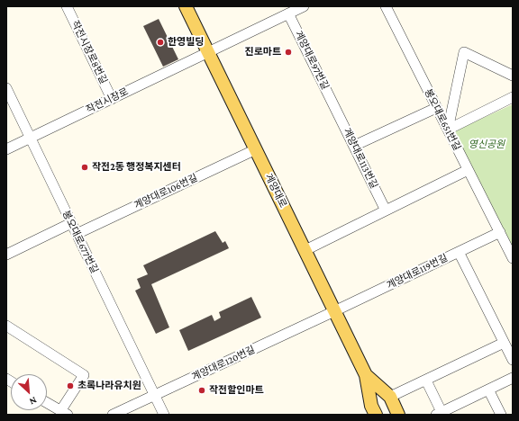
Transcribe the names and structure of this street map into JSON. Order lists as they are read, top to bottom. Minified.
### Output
{"streets":{"main road":["계양대로"],"street":["작전시장로8번길","계양대로97번길","작전시장로","봉오대로651번길","계양대로113번길","계양대로106번길","봉오대로677번길","계양대로119번길","계양대로120번길"]},"crossings":[["작전시장로8번길","작전시장로"],["계양대로97번길","계양대로113번길"],["작전시장로","계양대로"],["작전시장로","봉오대로677번길"],["봉오대로651번길","계양대로119번길"],["계양대로","계양대로106번길"],["계양대로","계양대로119번길"],["계양대로","계양대로120번길"],["계양대로106번길","봉오대로677번길"],["봉오대로677번길","계양대로120번길"],["계양대로119번길","계양대로120번길"]],"parks":["영신공원"],"places":["한영빌딩","진로마트","작전2동 행정복지센터","초록나라유치원","작전할인마트"],"north":"bottom right"}
